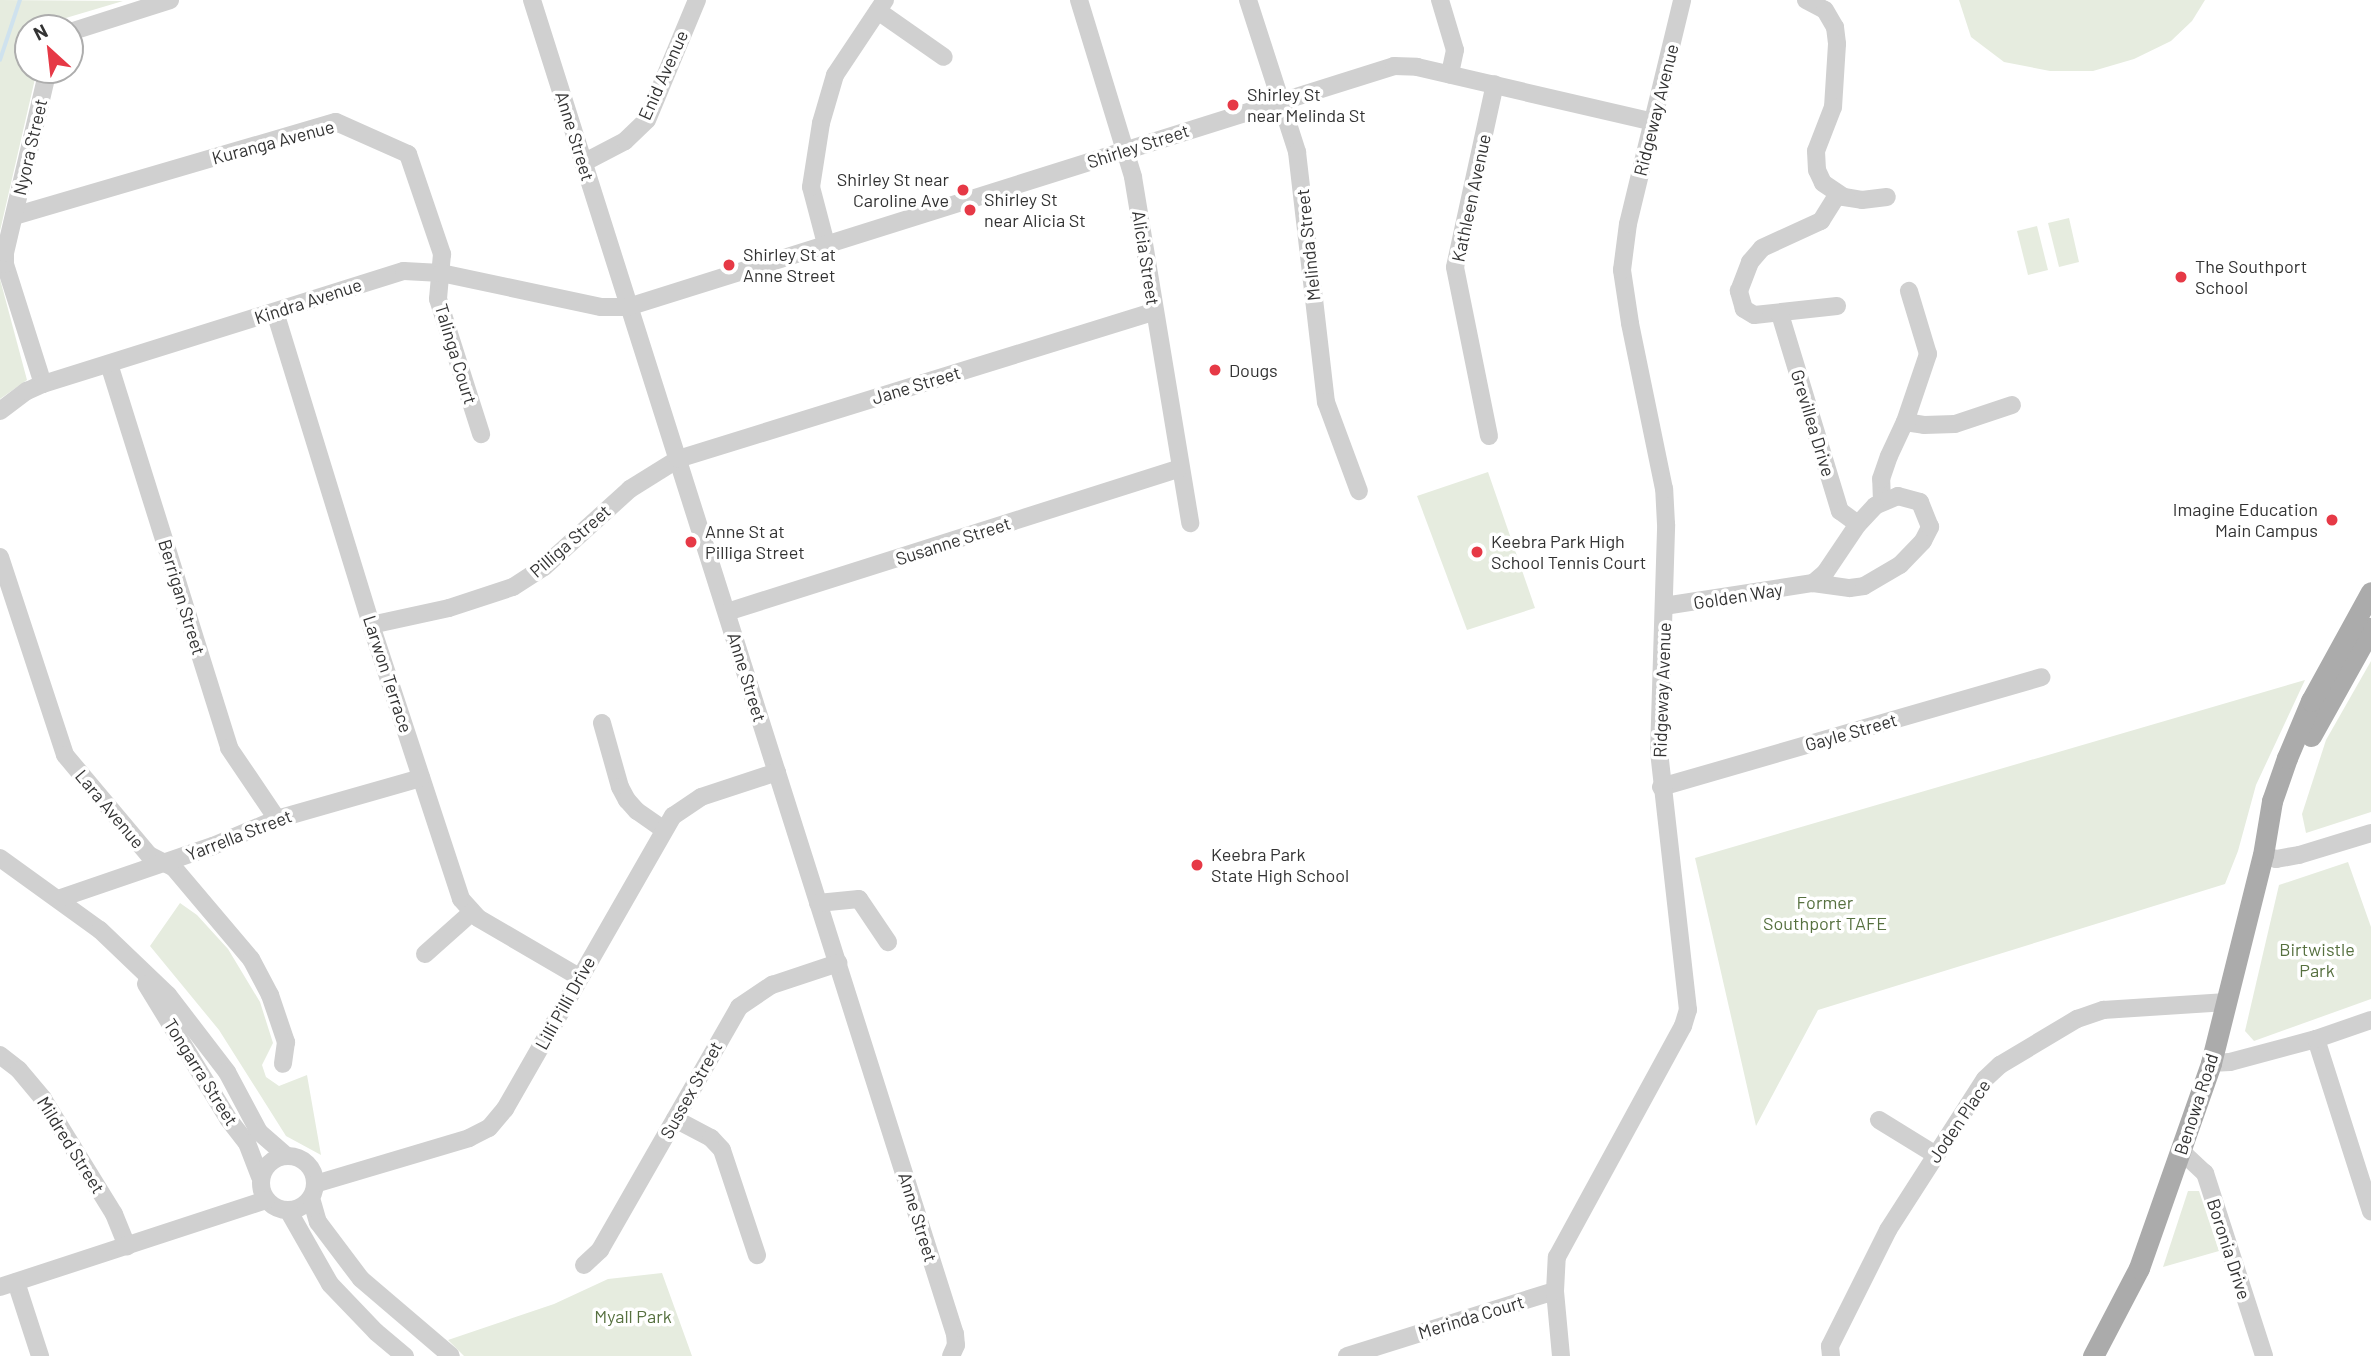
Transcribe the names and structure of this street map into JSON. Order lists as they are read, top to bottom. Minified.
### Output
{"streets":{"main road":["Benowa Road"],"street":["Enid Avenue","Ridgeway Avenue","Anne Street","Kuranga Avenue","Shirley Street","Nyora Street","Kathleen Avenue","Melinda Street","Alicia Street","Kindra Avenue","Talinga Court","Jane Street","Grevillea Drive","Pilliga Street","Susanne Street","Golden Way","Berrigan Street","Larwon Terrace","Gayle Street","Lara Avenue","Yarrella Street","Lilli Pilli Drive","Tongarra Street","Sussex Street","Joden Place","Mildred Street","Boronia Drive","Merinda Court"]},"crossings":[["Enid Avenue","Anne Street"],["Ridgeway Avenue","Shirley Street"],["Ridgeway Avenue","Golden Way"],["Ridgeway Avenue","Gayle Street"],["Ridgeway Avenue","Merinda Court"],["Anne Street","Shirley Street"],["Anne Street","Kindra Avenue"],["Anne Street","Jane Street"],["Anne Street","Pilliga Street"],["Anne Street","Susanne Street"],["Anne Street","Lilli Pilli Drive"],["Anne Street","Sussex Street"],["Kuranga Avenue","Nyora Street"],["Kuranga Avenue","Kindra Avenue"],["Kuranga Avenue","Talinga Court"],["Shirley Street","Kathleen Avenue"],["Shirley Street","Melinda Street"],["Shirley Street","Alicia Street"],["Shirley Street","Kindra Avenue"],["Nyora Street","Kindra Avenue"],["Alicia Street","Jane Street"],["Alicia Street","Susanne Street"],["Kindra Avenue","Talinga Court"],["Kindra Avenue","Berrigan Street"],["Kindra Avenue","Larwon Terrace"],["Jane Street","Pilliga Street"],["Pilliga Street","Larwon Terrace"],["Berrigan Street","Yarrella Street"],["Larwon Terrace","Yarrella Street"],["Lara Avenue","Yarrella Street"],["Yarrella Street","Tongarra Street"],["Lilli Pilli Drive","Tongarra Street"],["Benowa Road","Joden Place"],["Benowa Road","Boronia Drive"]],"parks":["Former Southport TAFE","Birtwistle Park","Myall Park"],"places":["Shirley St near Melinda St","Shirley St near Caroline Ave","Shirley St near Alicia St","Shirley St at Anne Street","The Southport School","Dougs","Imagine Education Main Campus","Anne St at Pilliga Street","Keebra Park High School Tennis Court","Keebra Park State High School"],"north":"top left"}
